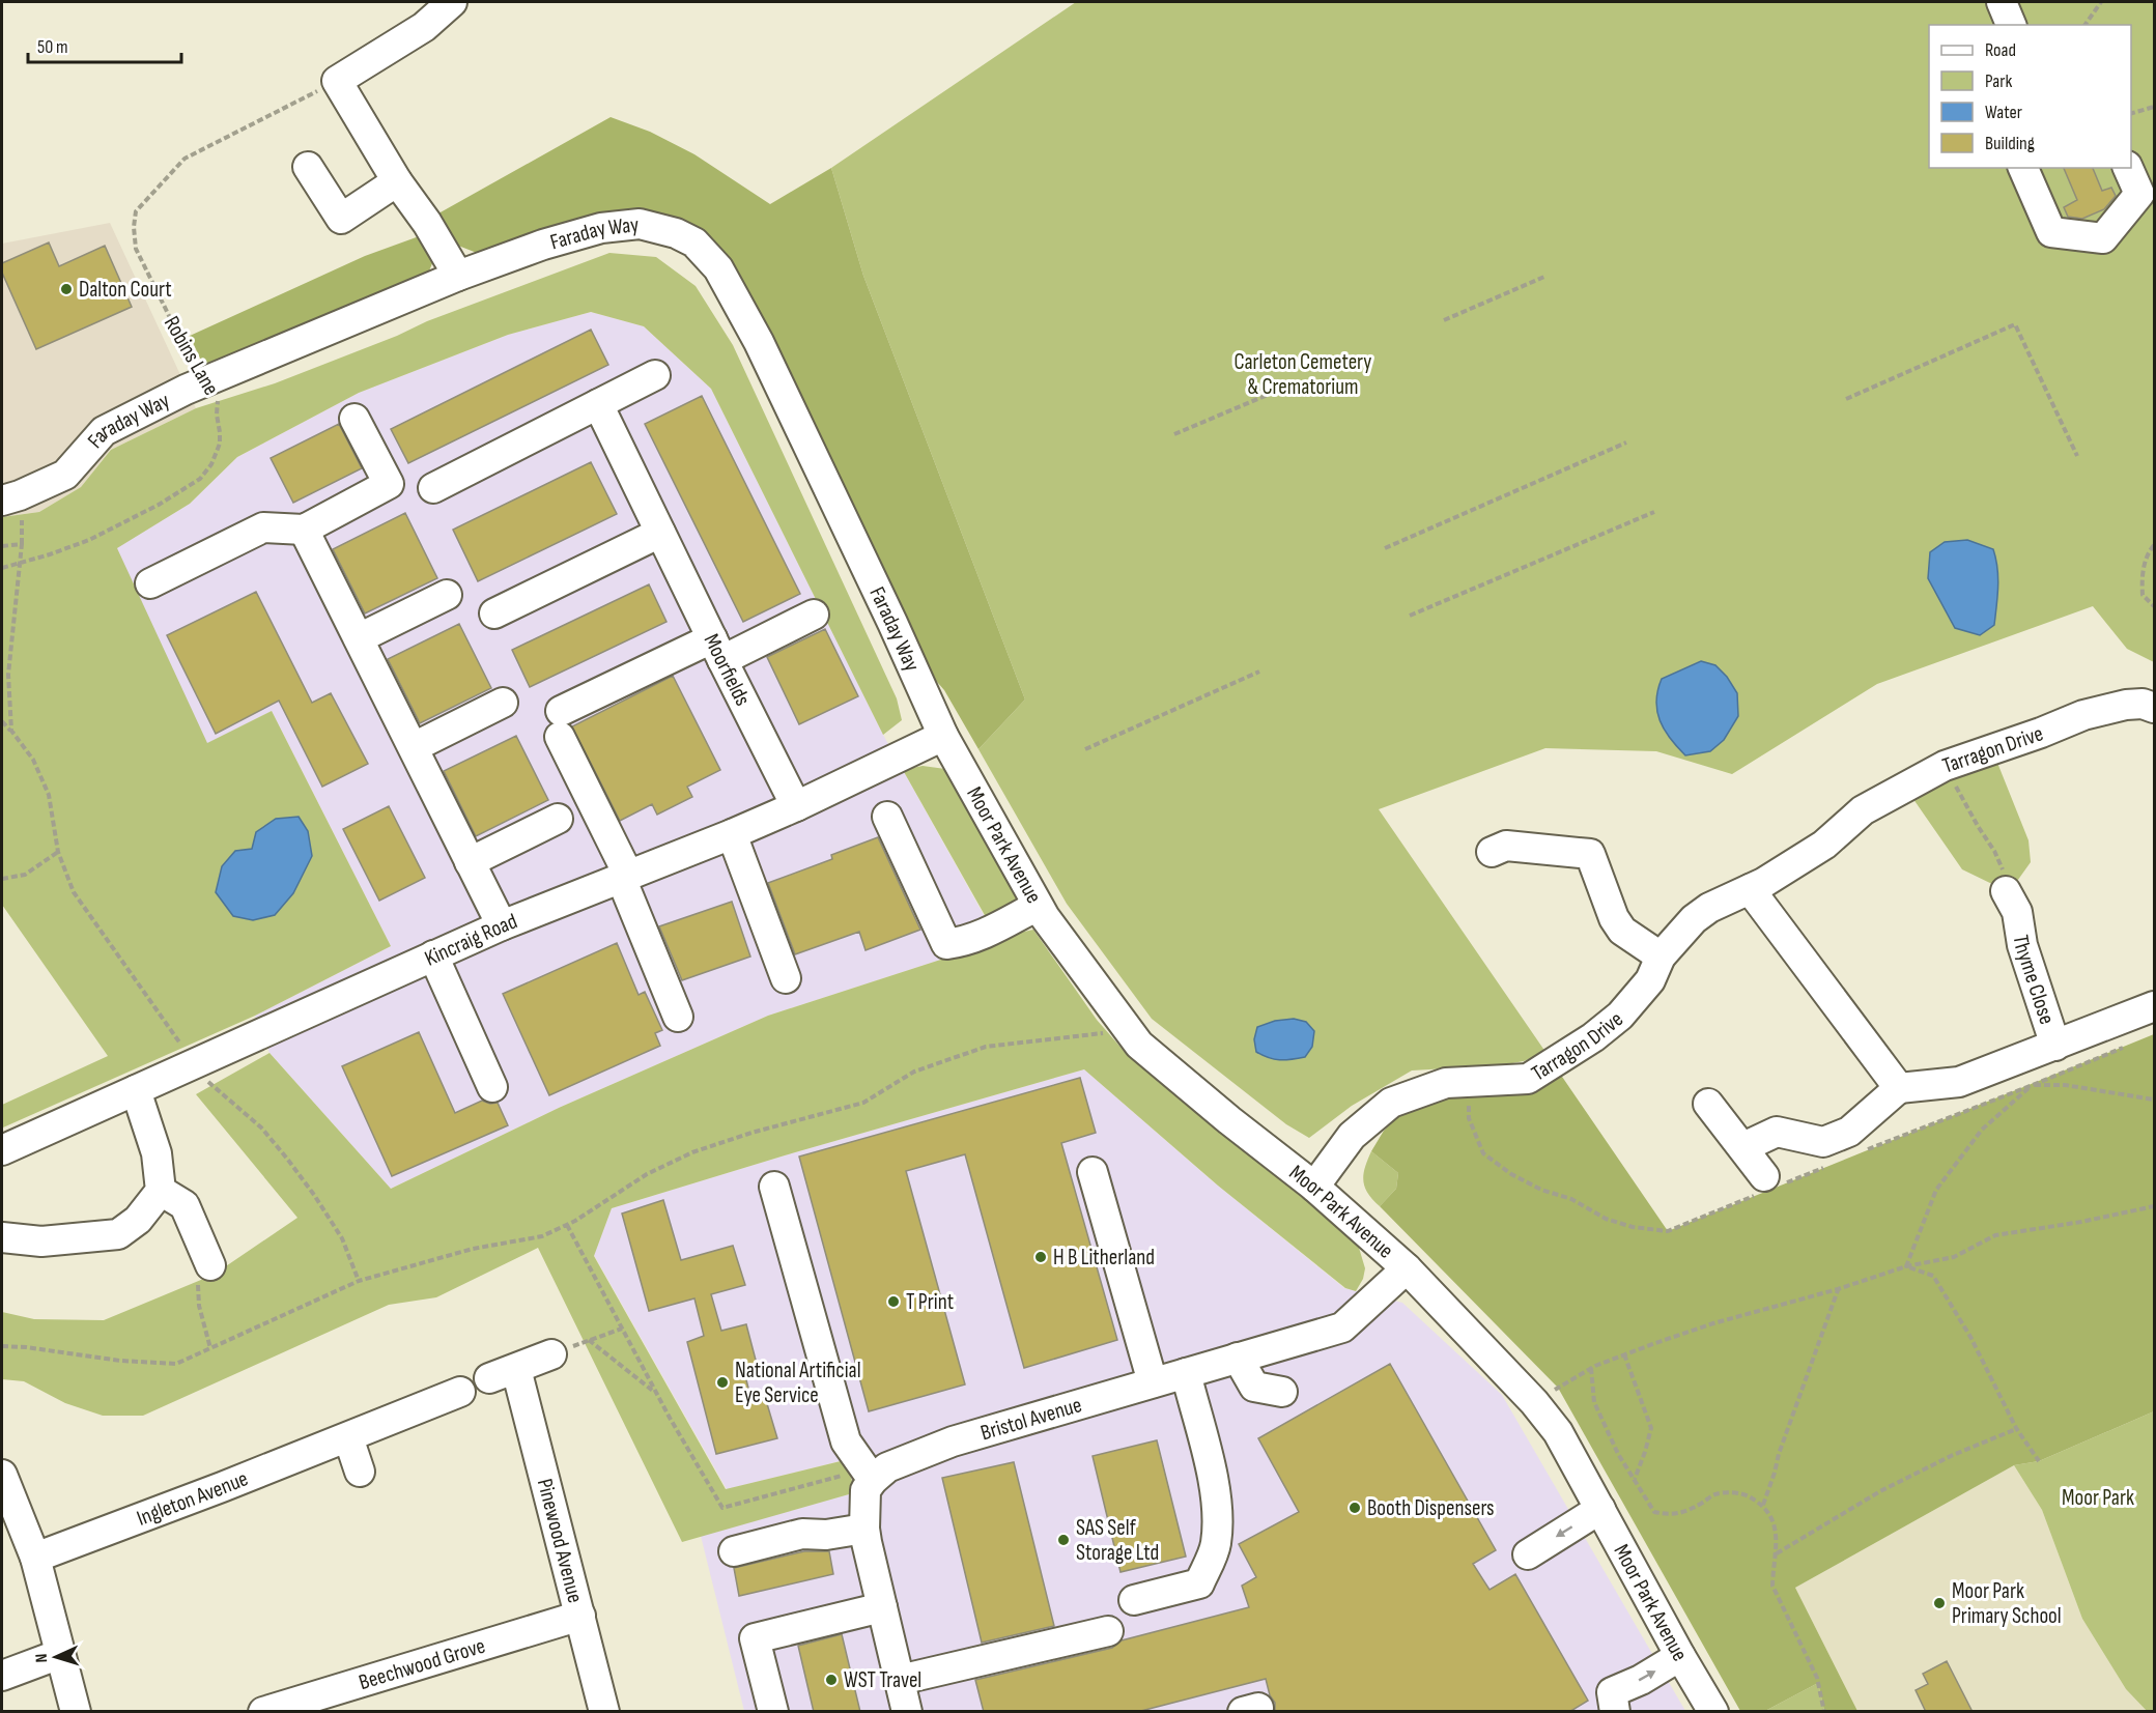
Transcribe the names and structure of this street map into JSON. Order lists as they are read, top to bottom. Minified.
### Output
{"streets":{"street":["Faraday Way","Moorfields","Tarragon Drive","Moor Park Avenue","Kincraig Road","Thyme Close","Bristol Avenue","Ingleton Avenue","Pinewood Avenue","Beechwood Grove"],"path":["Robins Lane"]},"crossings":[["Faraday Way","Robins Lane"],["Faraday Way","Moor Park Avenue"],["Faraday Way","Kincraig Road"],["Moorfields","Kincraig Road"],["Tarragon Drive","Moor Park Avenue"],["Moor Park Avenue","Kincraig Road"],["Moor Park Avenue","Bristol Avenue"],["Pinewood Avenue","Beechwood Grove"]],"parks":["Carleton Cemetery & Crematorium","Moor Park"],"places":["Dalton Court","H B Litherland","T Print","National Artificial Eye Service","Booth Dispensers","SAS Self Storage Ltd","Moor Park Primary School","WST Travel"],"legend":["Road","Park","Water","Building"],"scale_bar":"50 m","north":"left"}
